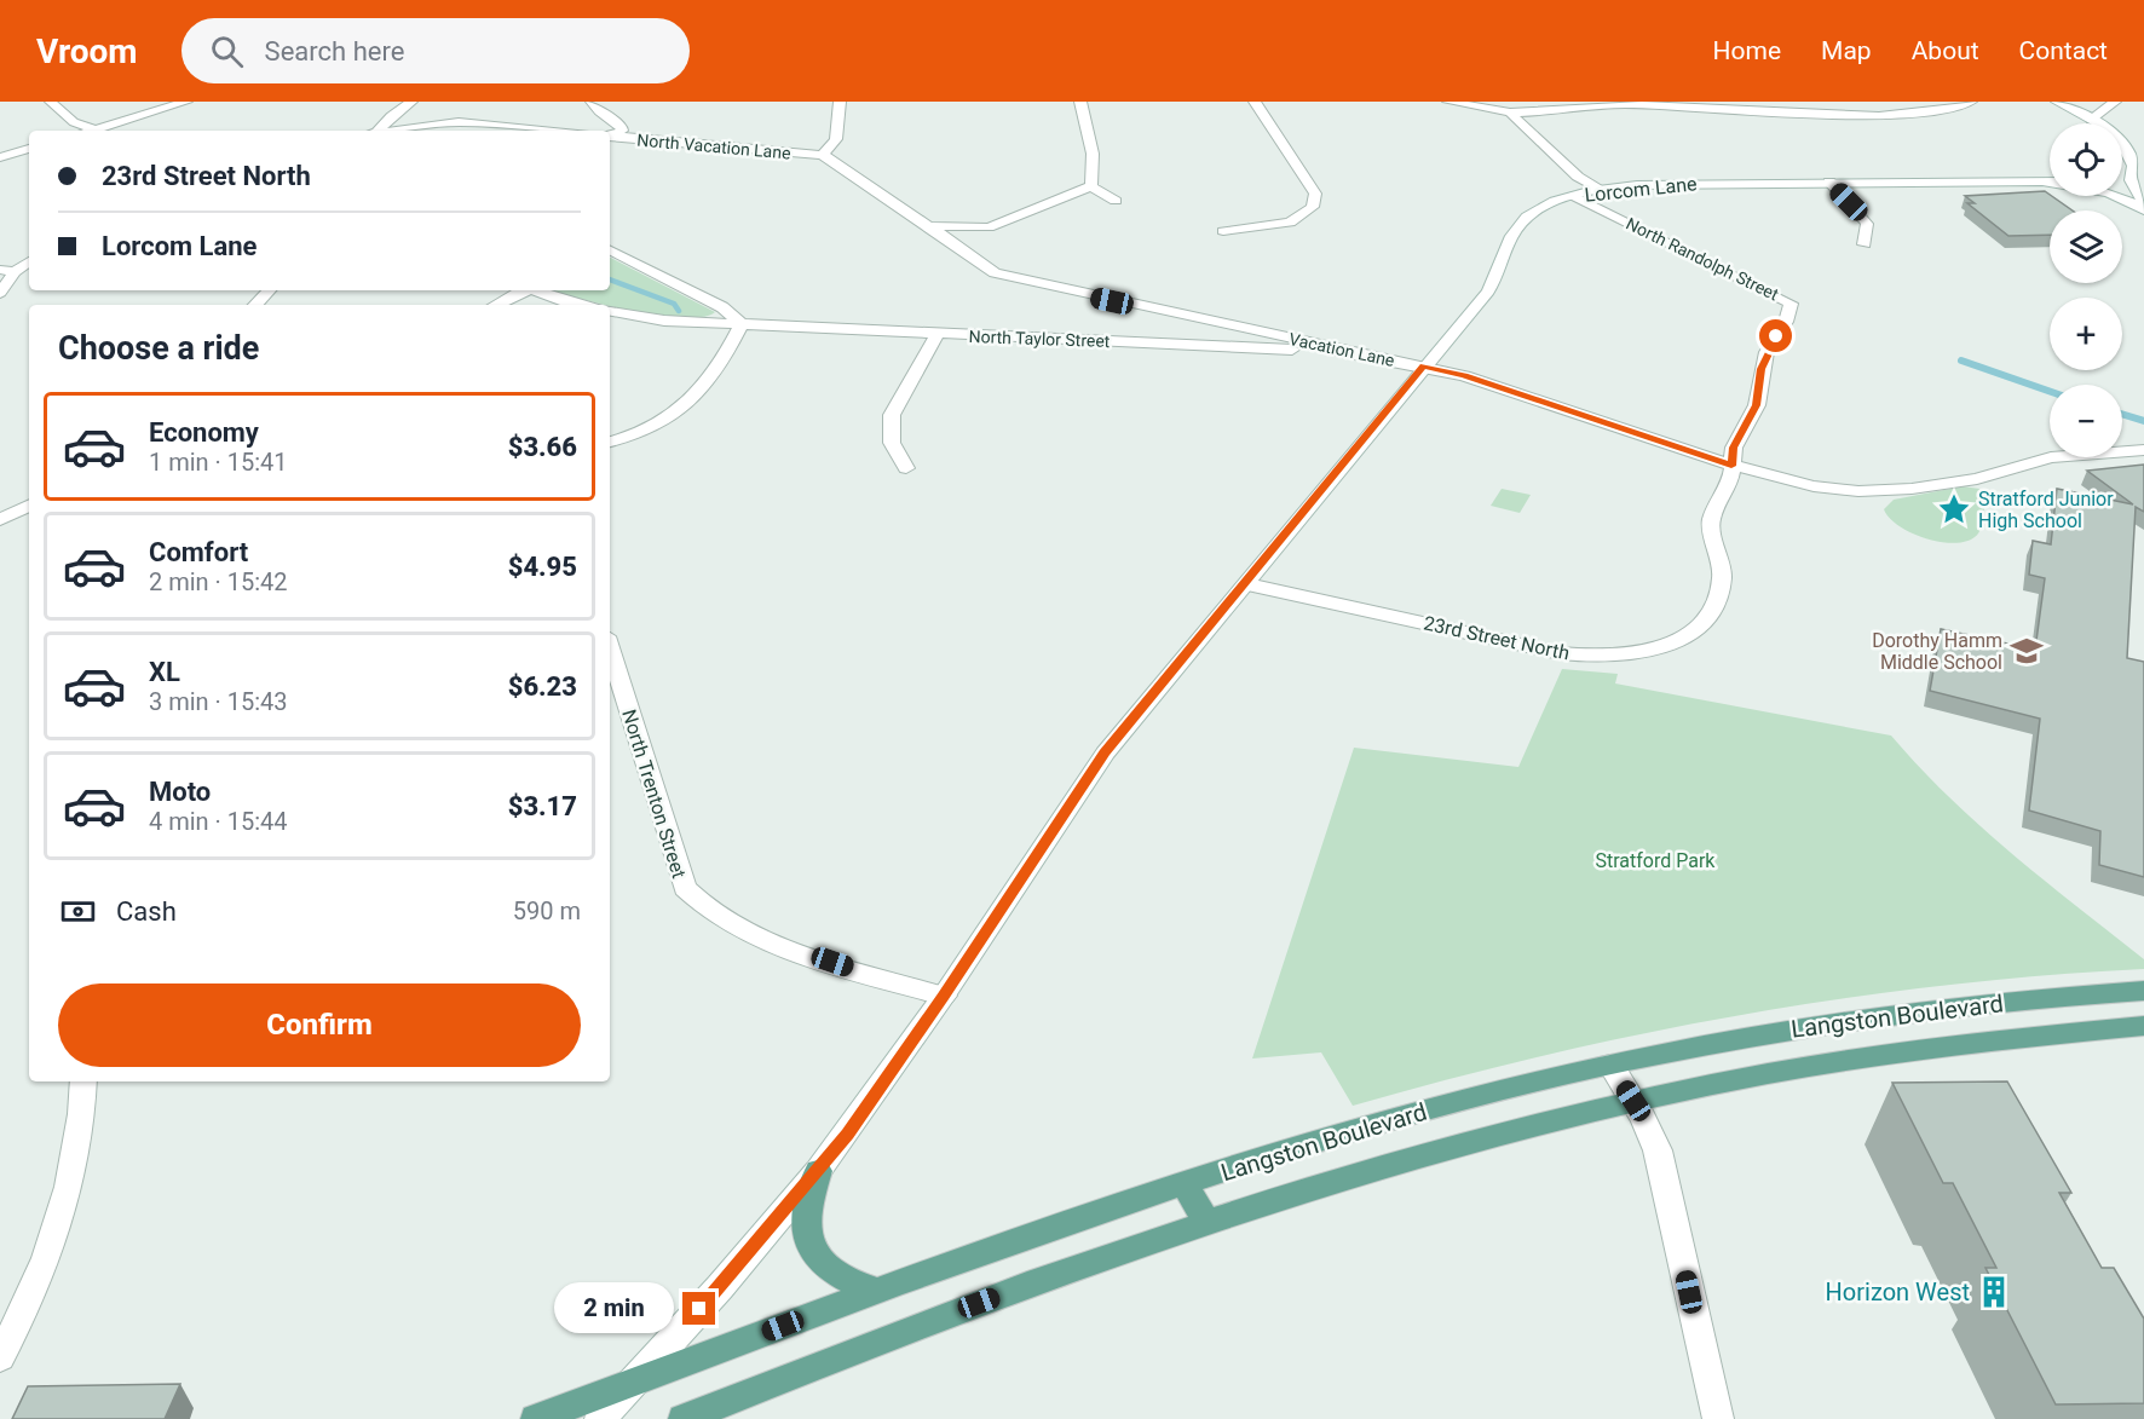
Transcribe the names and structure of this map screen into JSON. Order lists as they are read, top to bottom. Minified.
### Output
{"streets":{"main road":["Langston Boulevard"],"street":["North Vacation Lane","Lorcom Lane","North Randolph Street","North Taylor Street","Vacation Lane","23rd Street North","North Trenton Street"]},"crossings":[["North Vacation Lane","Vacation Lane"],["Lorcom Lane","North Randolph Street"],["Lorcom Lane","Vacation Lane"],["Lorcom Lane","23rd Street North"],["Lorcom Lane","North Trenton Street"],["Lorcom Lane","Langston Boulevard"],["North Randolph Street","23rd Street North"],["North Taylor Street","Vacation Lane"],["Vacation Lane","23rd Street North"]],"parks":["Stratford Park"],"places":{"place":["Stratford Junior High School"],"school or university":["Dorothy Hamm Middle School"],"building":["Horizon West"]},"page":{"header":"Vroom","search":"Search here","nav":["Home","Map","About","Contact"],"map_buttons":["+","−"],"banner":["23rd Street North","Lorcom Lane"],"heading":"Choose a ride","list":[{"name":"Economy","note":"1 min · 15:41","value":"$3.66"},{"name":"Comfort","note":"2 min · 15:42","value":"$4.95"},{"name":"XL","note":"3 min · 15:43","value":"$6.23"},{"name":"Moto","note":"4 min · 15:44","value":"$3.17"}],"pay":["Cash","590 m"],"buttons":"Confirm","bubble":"2 min"}}
